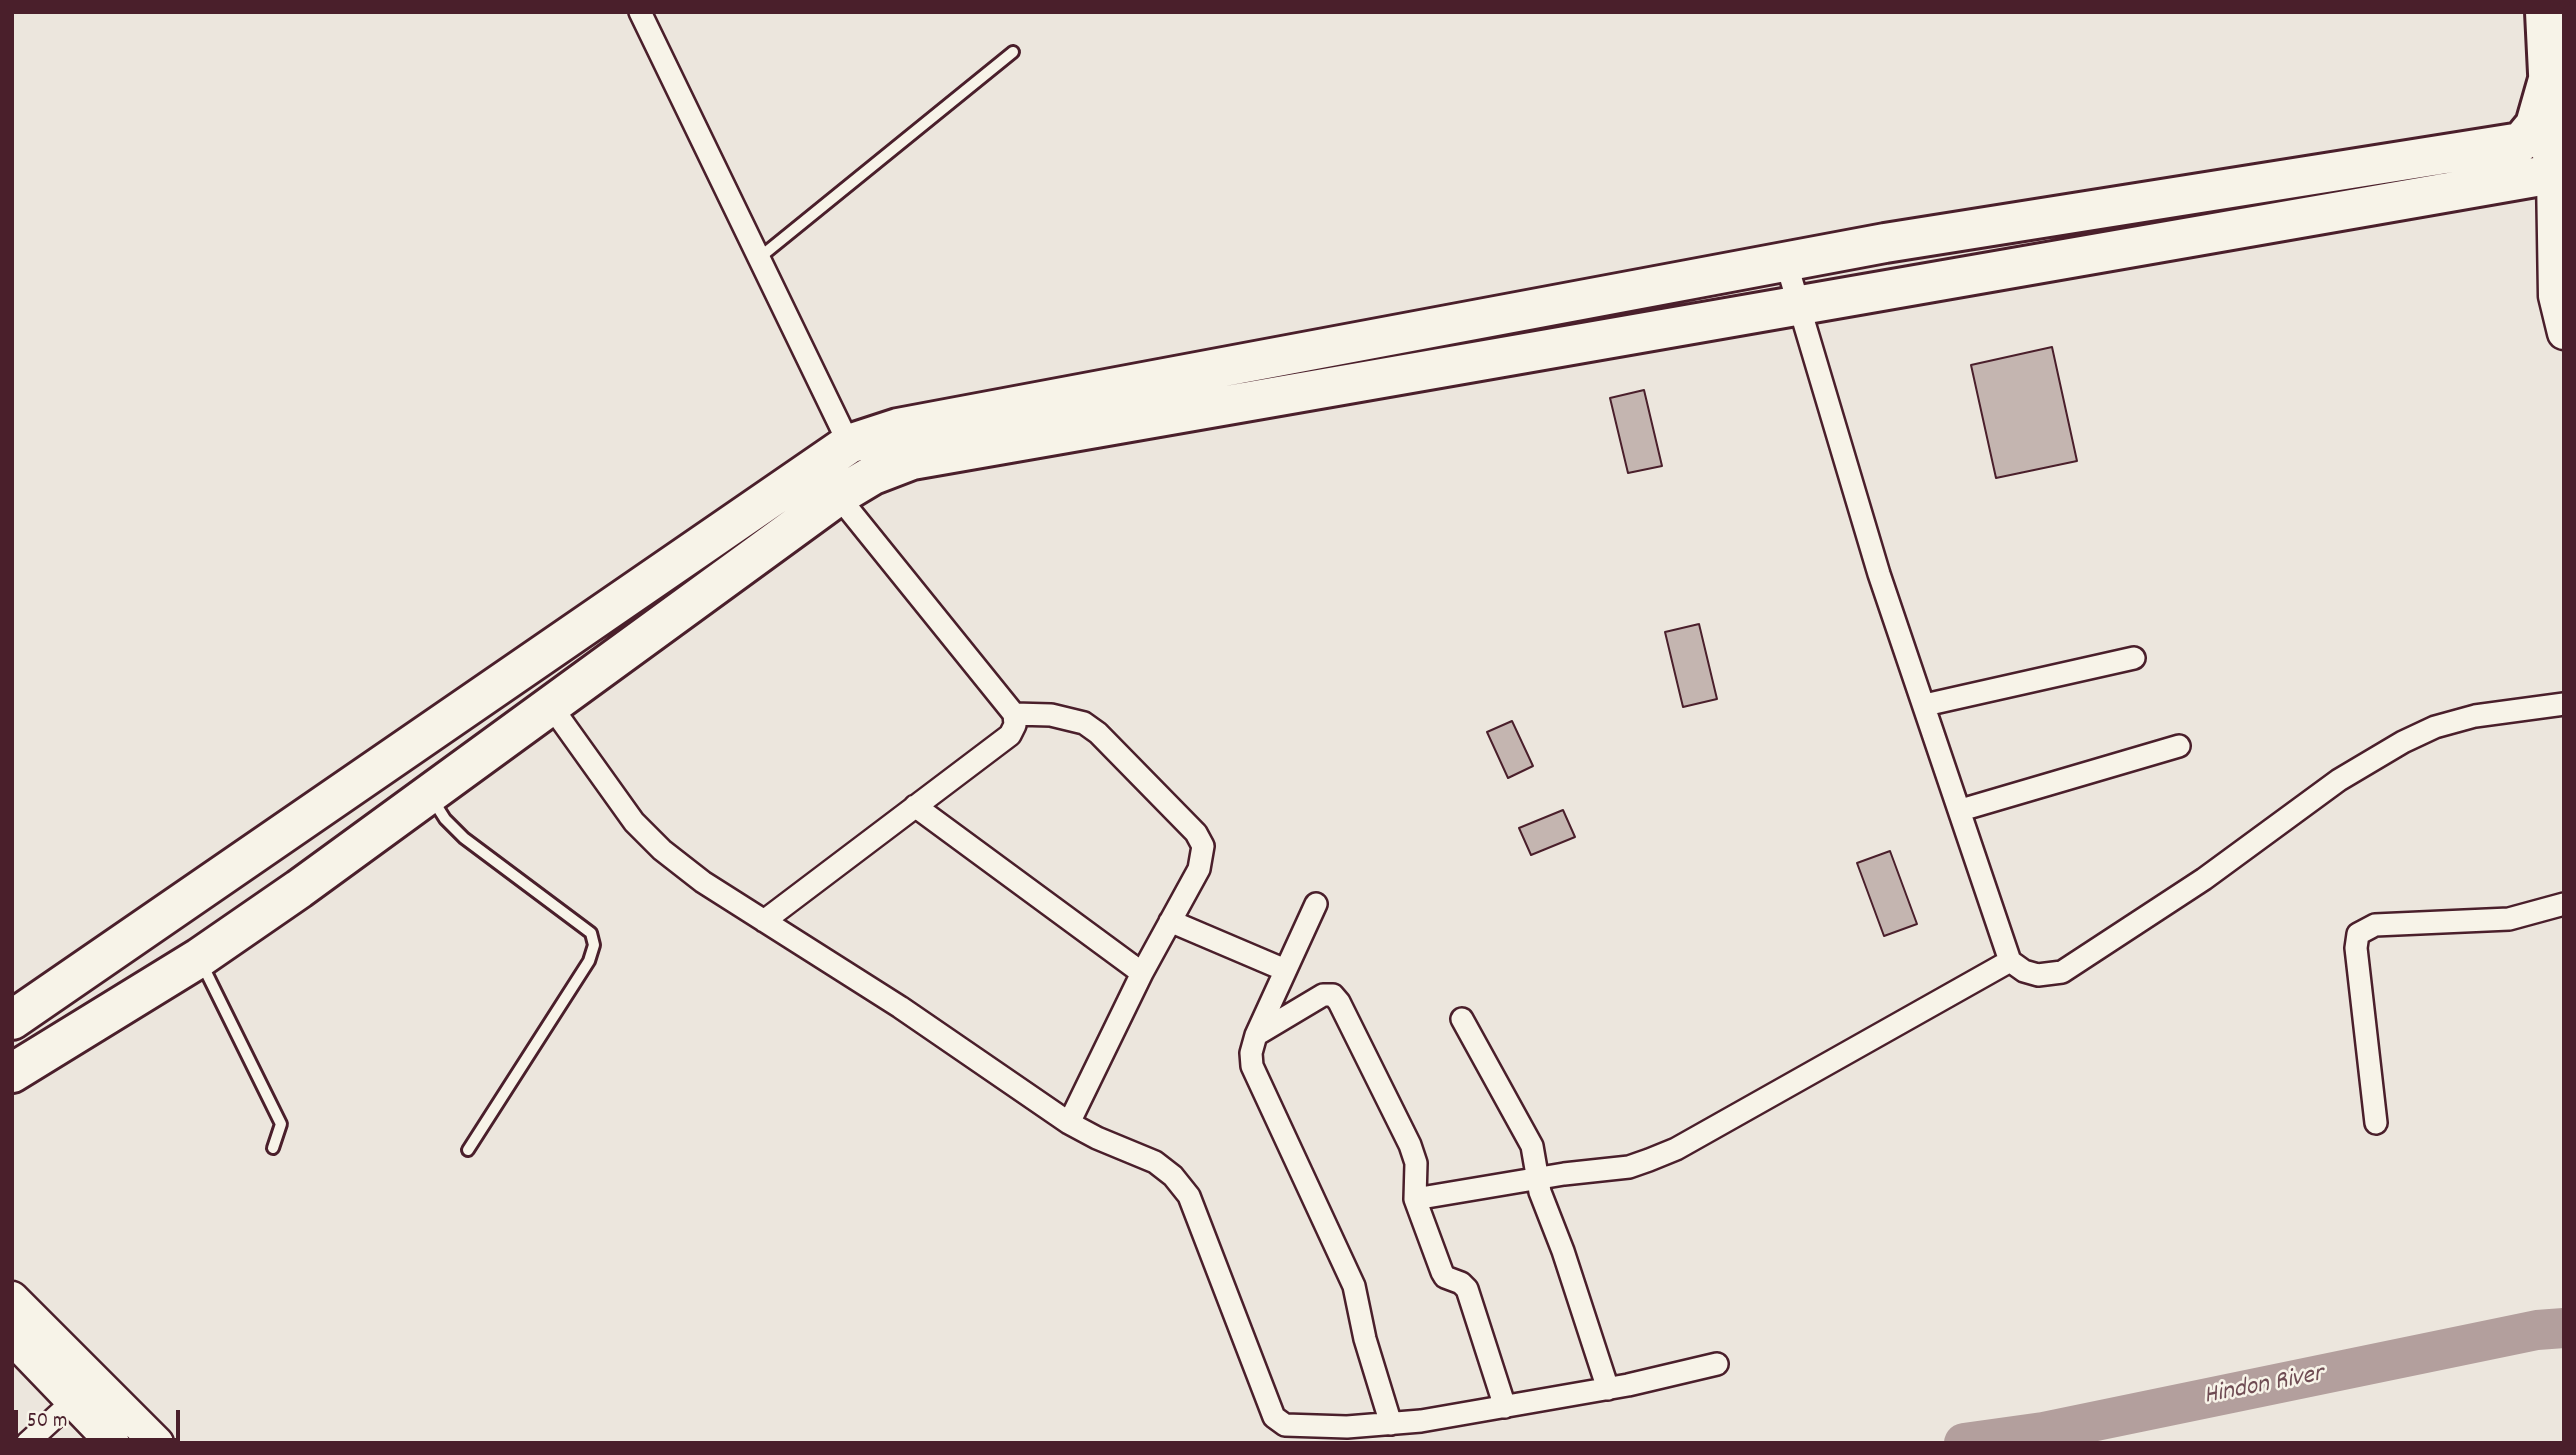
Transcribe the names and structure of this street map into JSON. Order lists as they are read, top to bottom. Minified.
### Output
{"water":["Hindon River"],"scale_bar":"50 m"}
